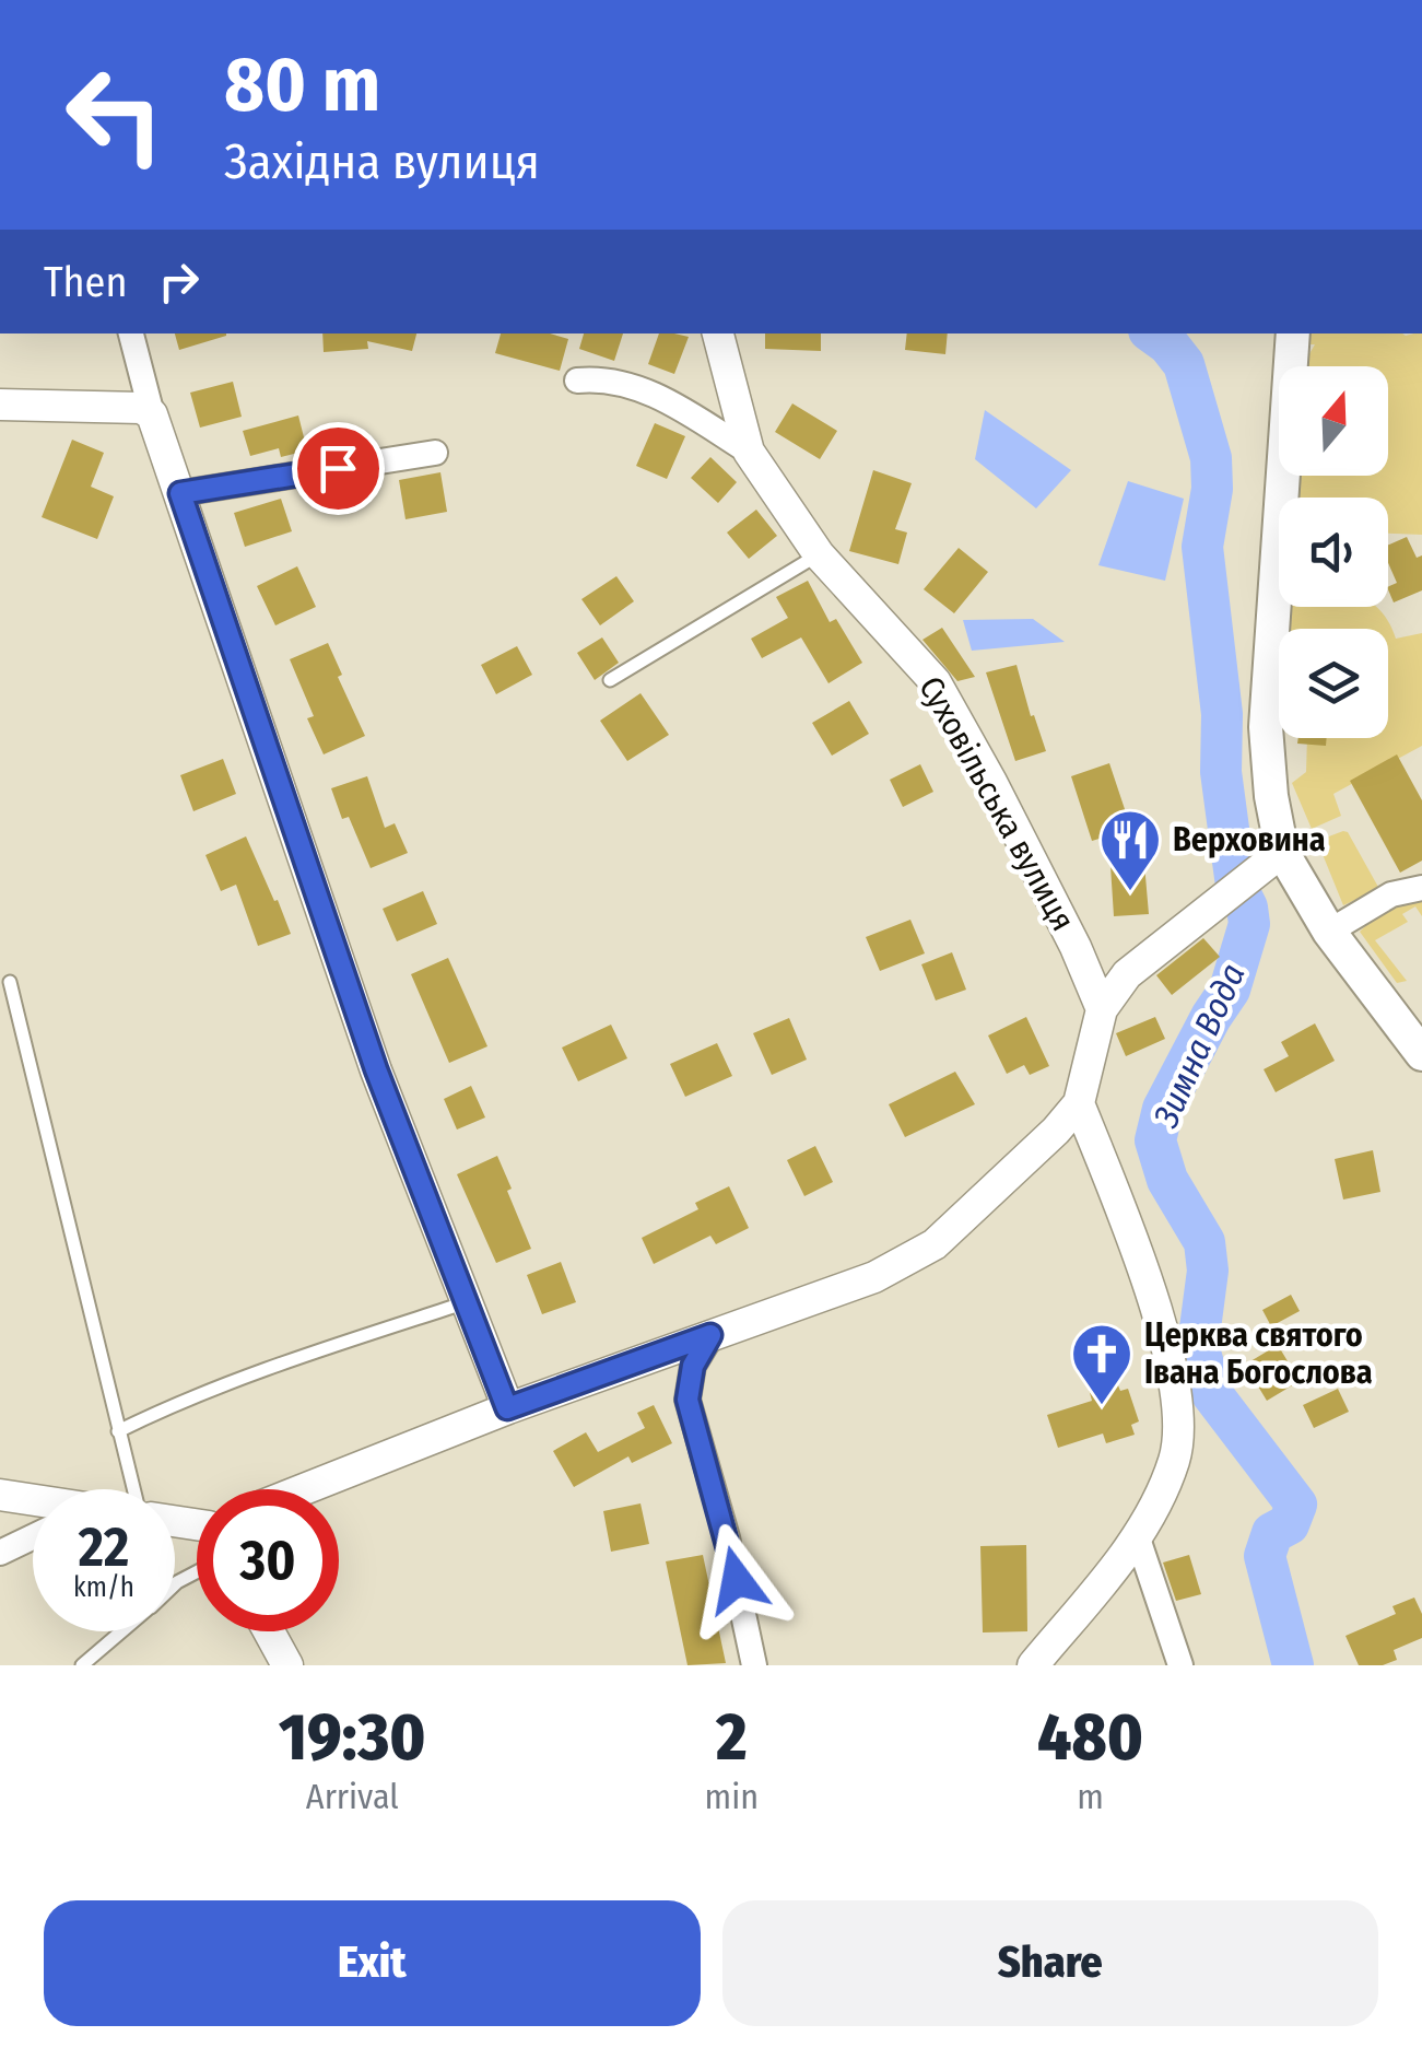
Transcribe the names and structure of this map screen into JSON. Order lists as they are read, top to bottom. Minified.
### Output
{"streets":{"street":["Суховільська вулиця"]},"water":["Зимна Вода"],"places":{"restaurant":["Верховина"],"church":["Церква святого Івана Богослова"]},"north":"top","page":{"turn":["80 m","Західна вулиця"],"then":"Then","speed":"22 km/h","limit":"30","eta":["19:30","Arrival","2","min","480","m"],"buttons":["Exit","Share"]}}
